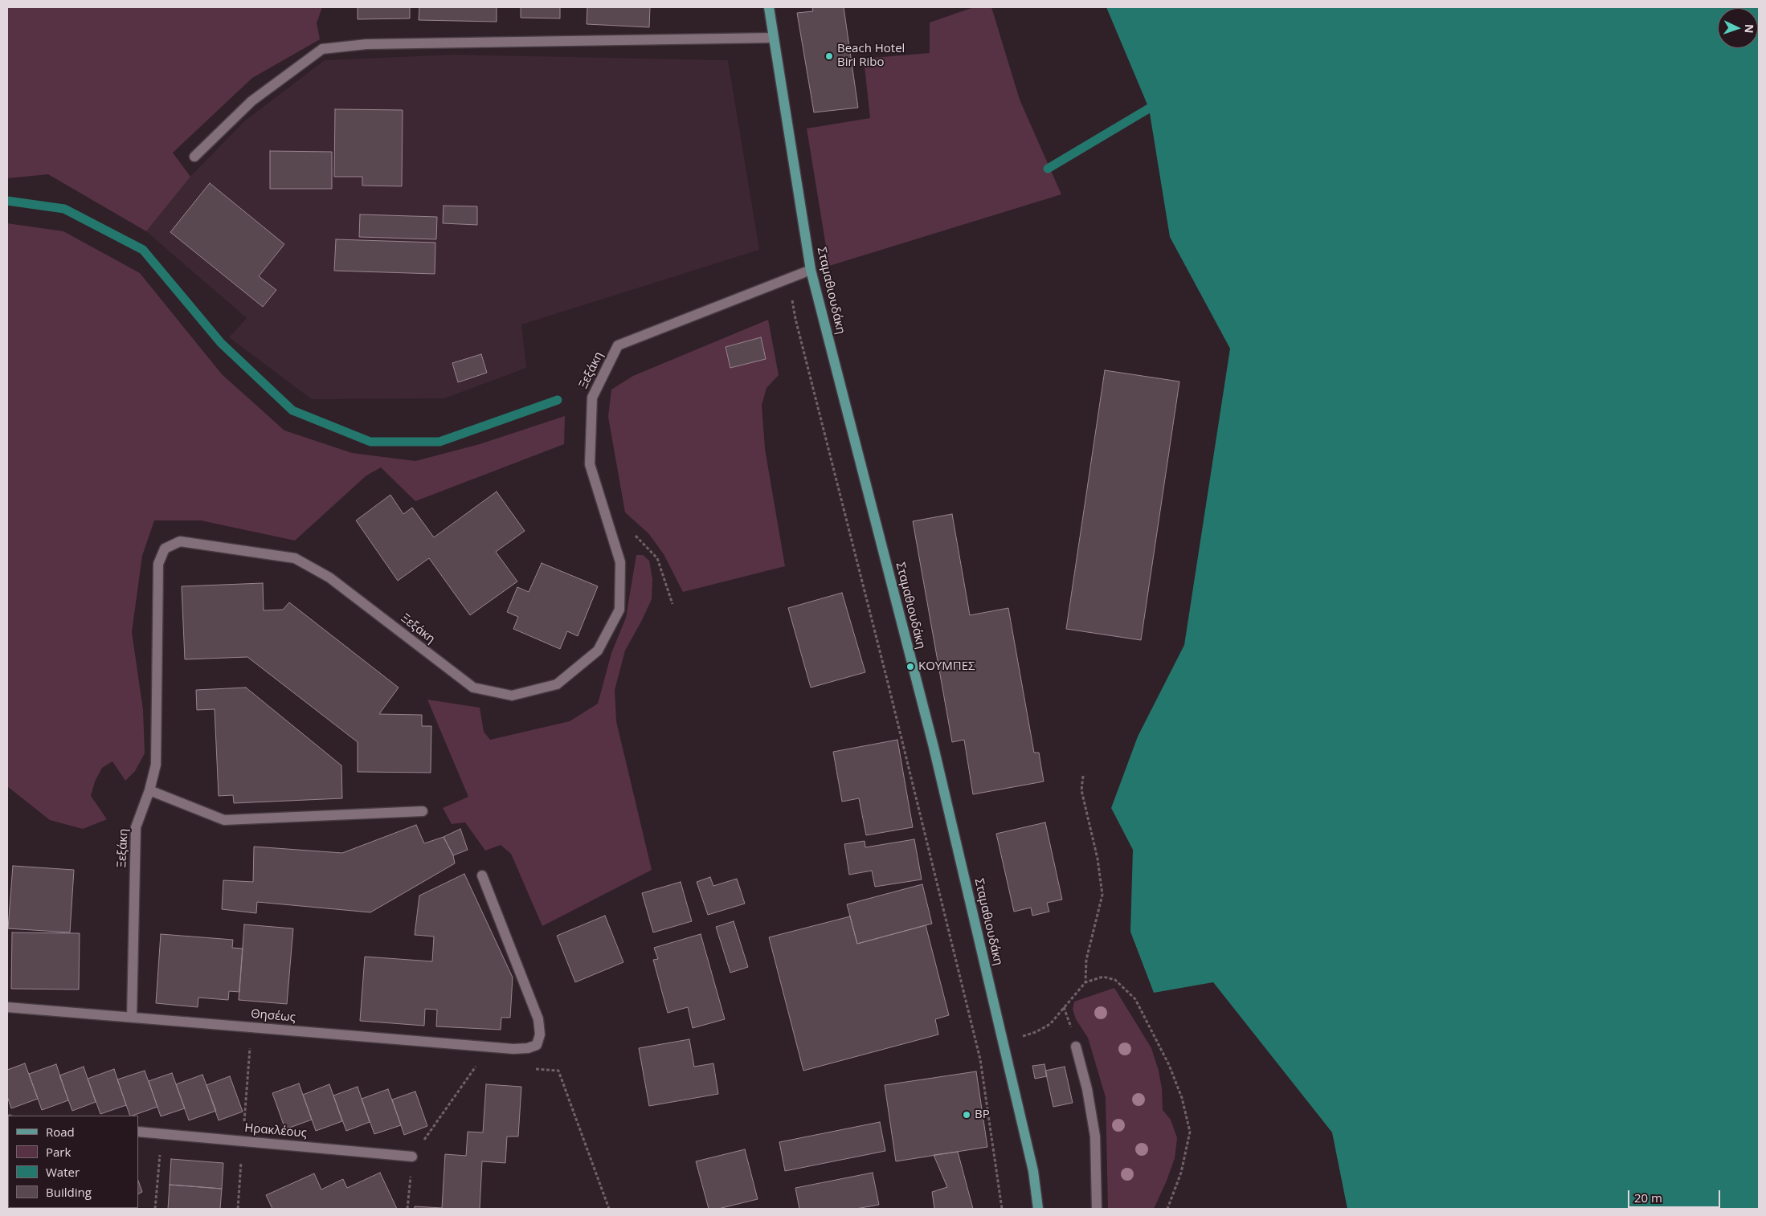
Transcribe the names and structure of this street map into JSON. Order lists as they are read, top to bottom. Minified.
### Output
{"streets":{"main road":["Σταμαθιουδάκη"],"street":["Ξεξάκη","Θησέως","Ηρακλέους"]},"crossings":[["Σταμαθιουδάκη","Ξεξάκη"],["Ξεξάκη","Θησέως"]],"places":["Beach Hotel Biri Ribo","ΚΟΥΜΠΕΣ","BP"],"legend":["Road","Park","Water","Building"],"scale_bar":"20 m","north":"right"}
